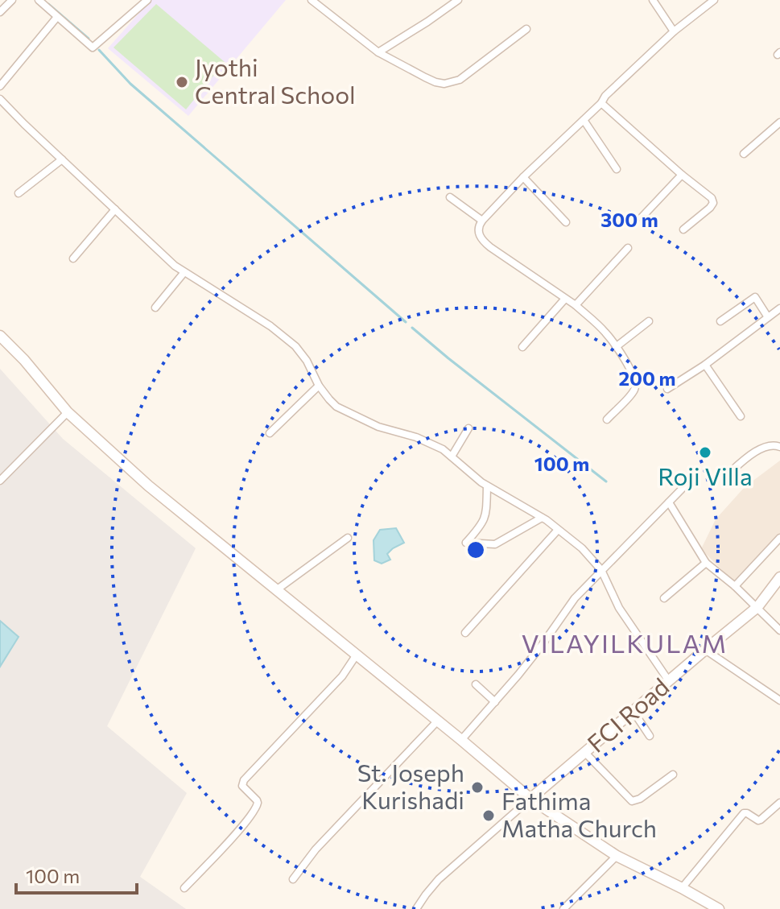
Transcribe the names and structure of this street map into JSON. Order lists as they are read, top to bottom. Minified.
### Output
{"streets":{"street":["FCI Road"]},"districts":["VILAYILKULAM"],"places":["Jyothi Central School","Roji Villa","St. Joseph Kurishadi","Fathima Matha Church"],"scale_bar":"100 m","rings":["300 m","200 m","100 m"]}
